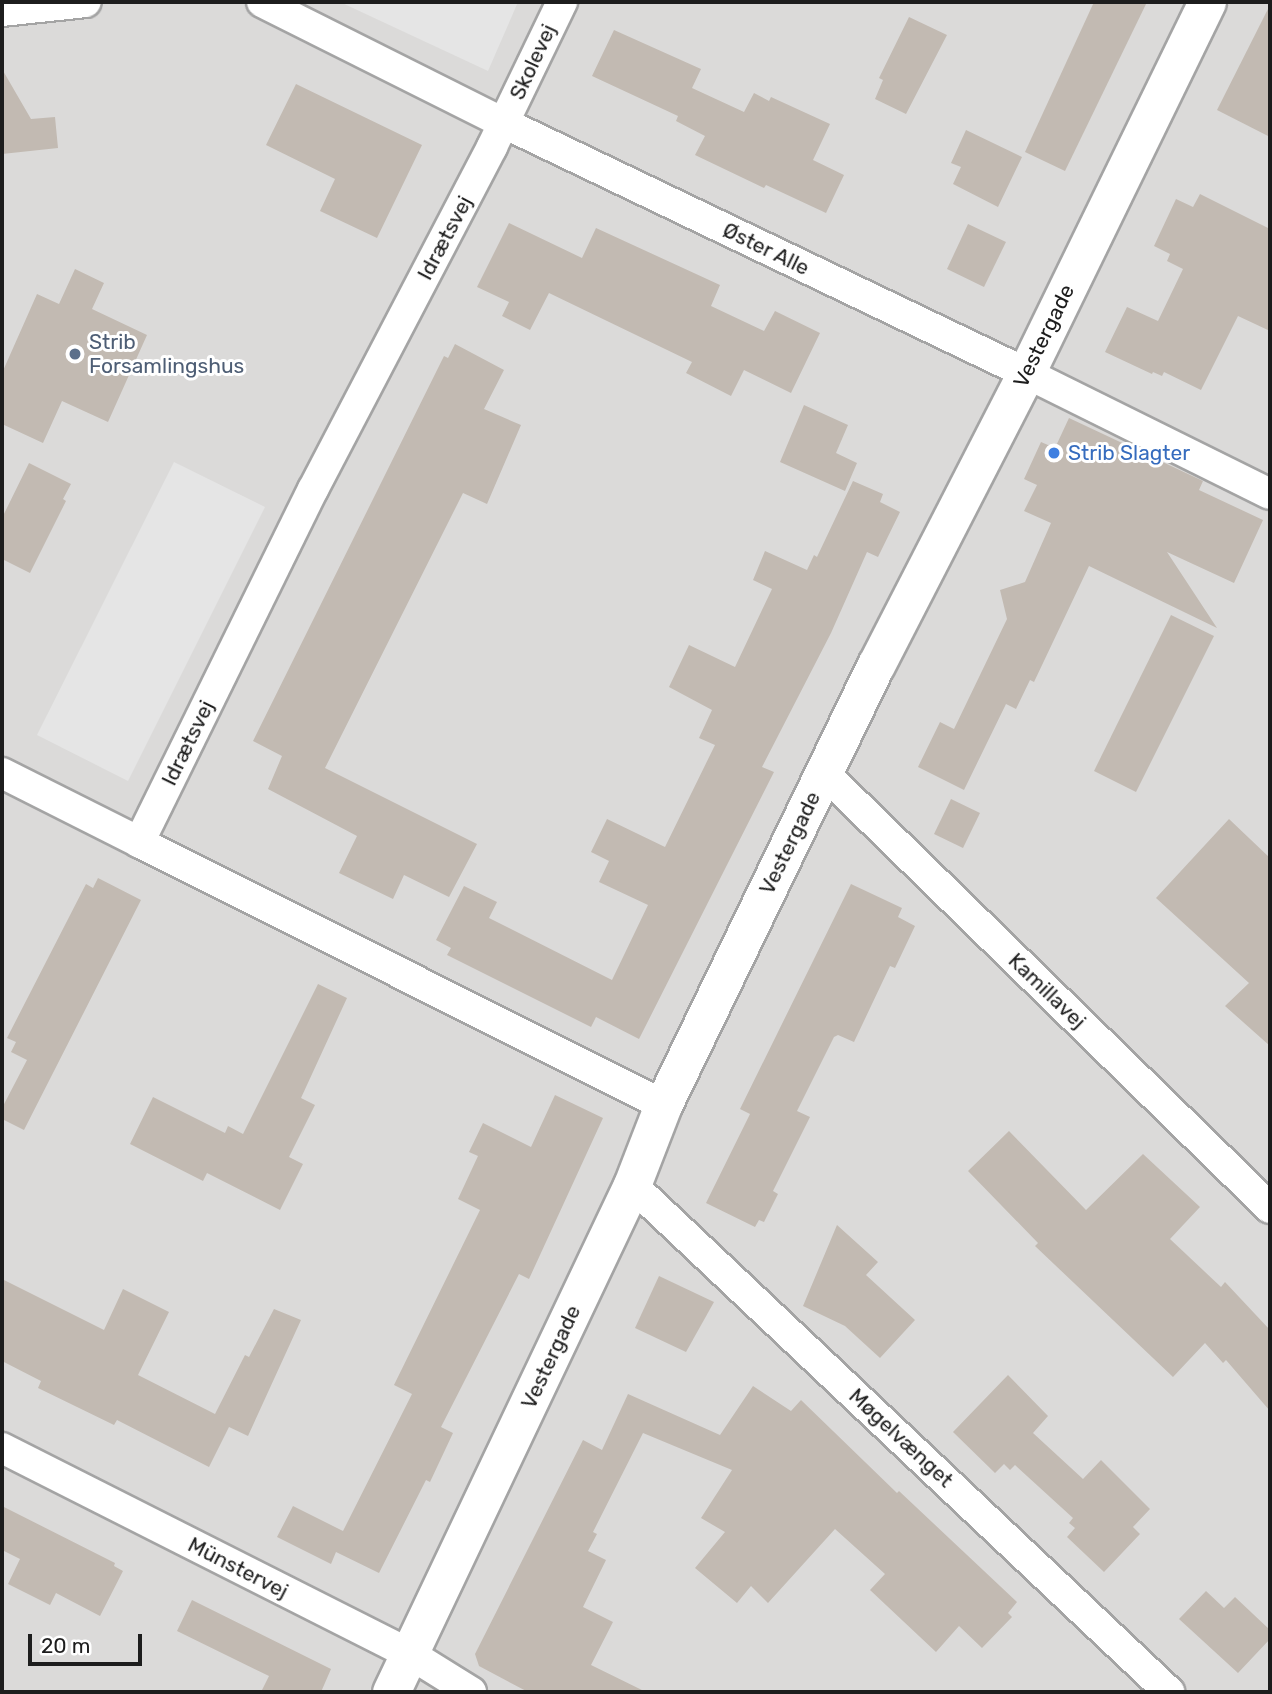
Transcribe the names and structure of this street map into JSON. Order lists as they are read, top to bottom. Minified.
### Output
{"streets":{"street":["Skolevej","Idrætsvej","Øster Alle","Vestergade","Kamillavej","Møgelvænget","Münstervej"]},"crossings":[["Skolevej","Idrætsvej"],["Skolevej","Øster Alle"],["Idrætsvej","Øster Alle"],["Øster Alle","Vestergade"],["Vestergade","Kamillavej"],["Vestergade","Møgelvænget"],["Vestergade","Münstervej"]],"places":["Strib Forsamlingshus","Strib Slagter"],"scale_bar":"20 m"}
